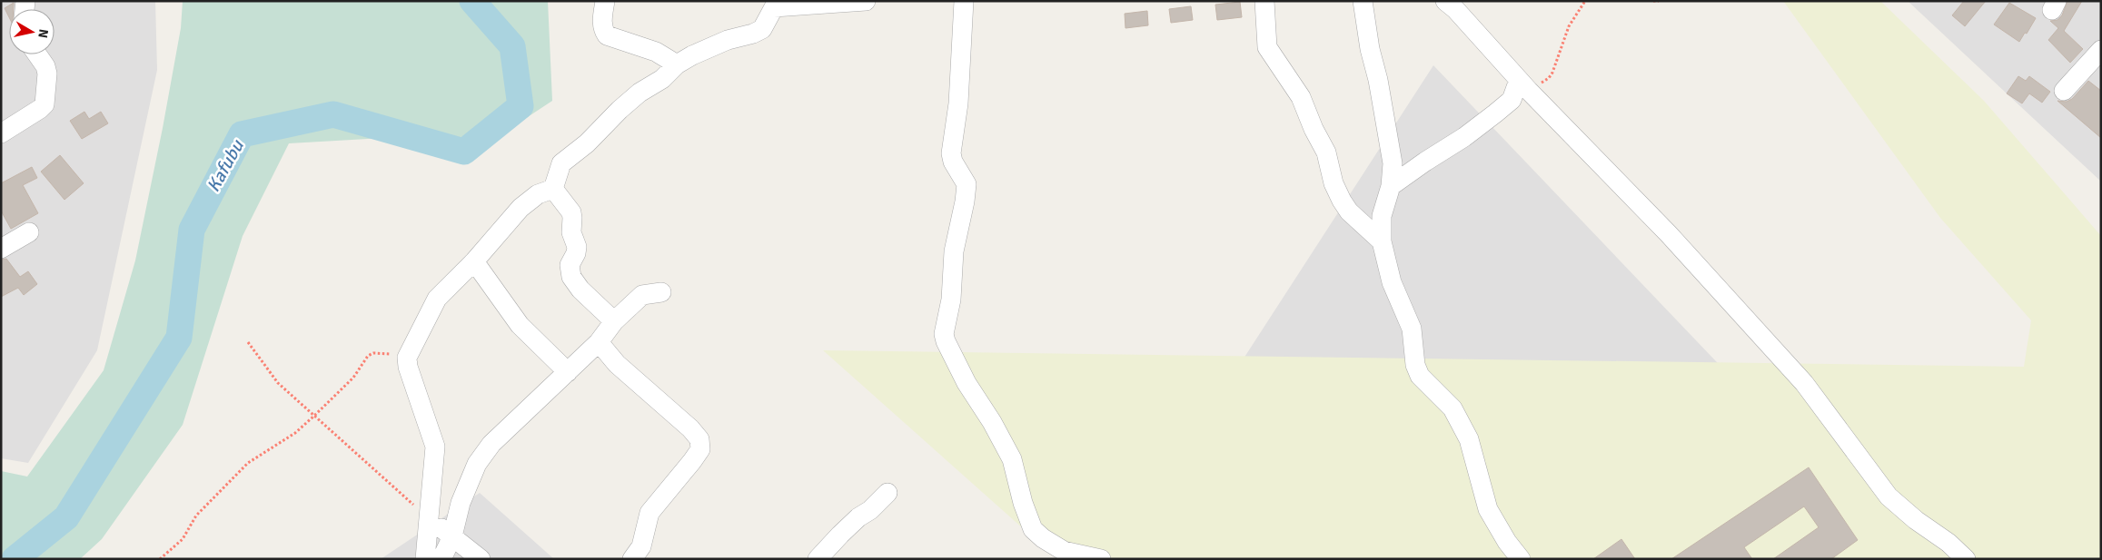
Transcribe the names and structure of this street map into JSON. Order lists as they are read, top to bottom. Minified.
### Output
{"water":["Kafubu"],"north":"right"}
